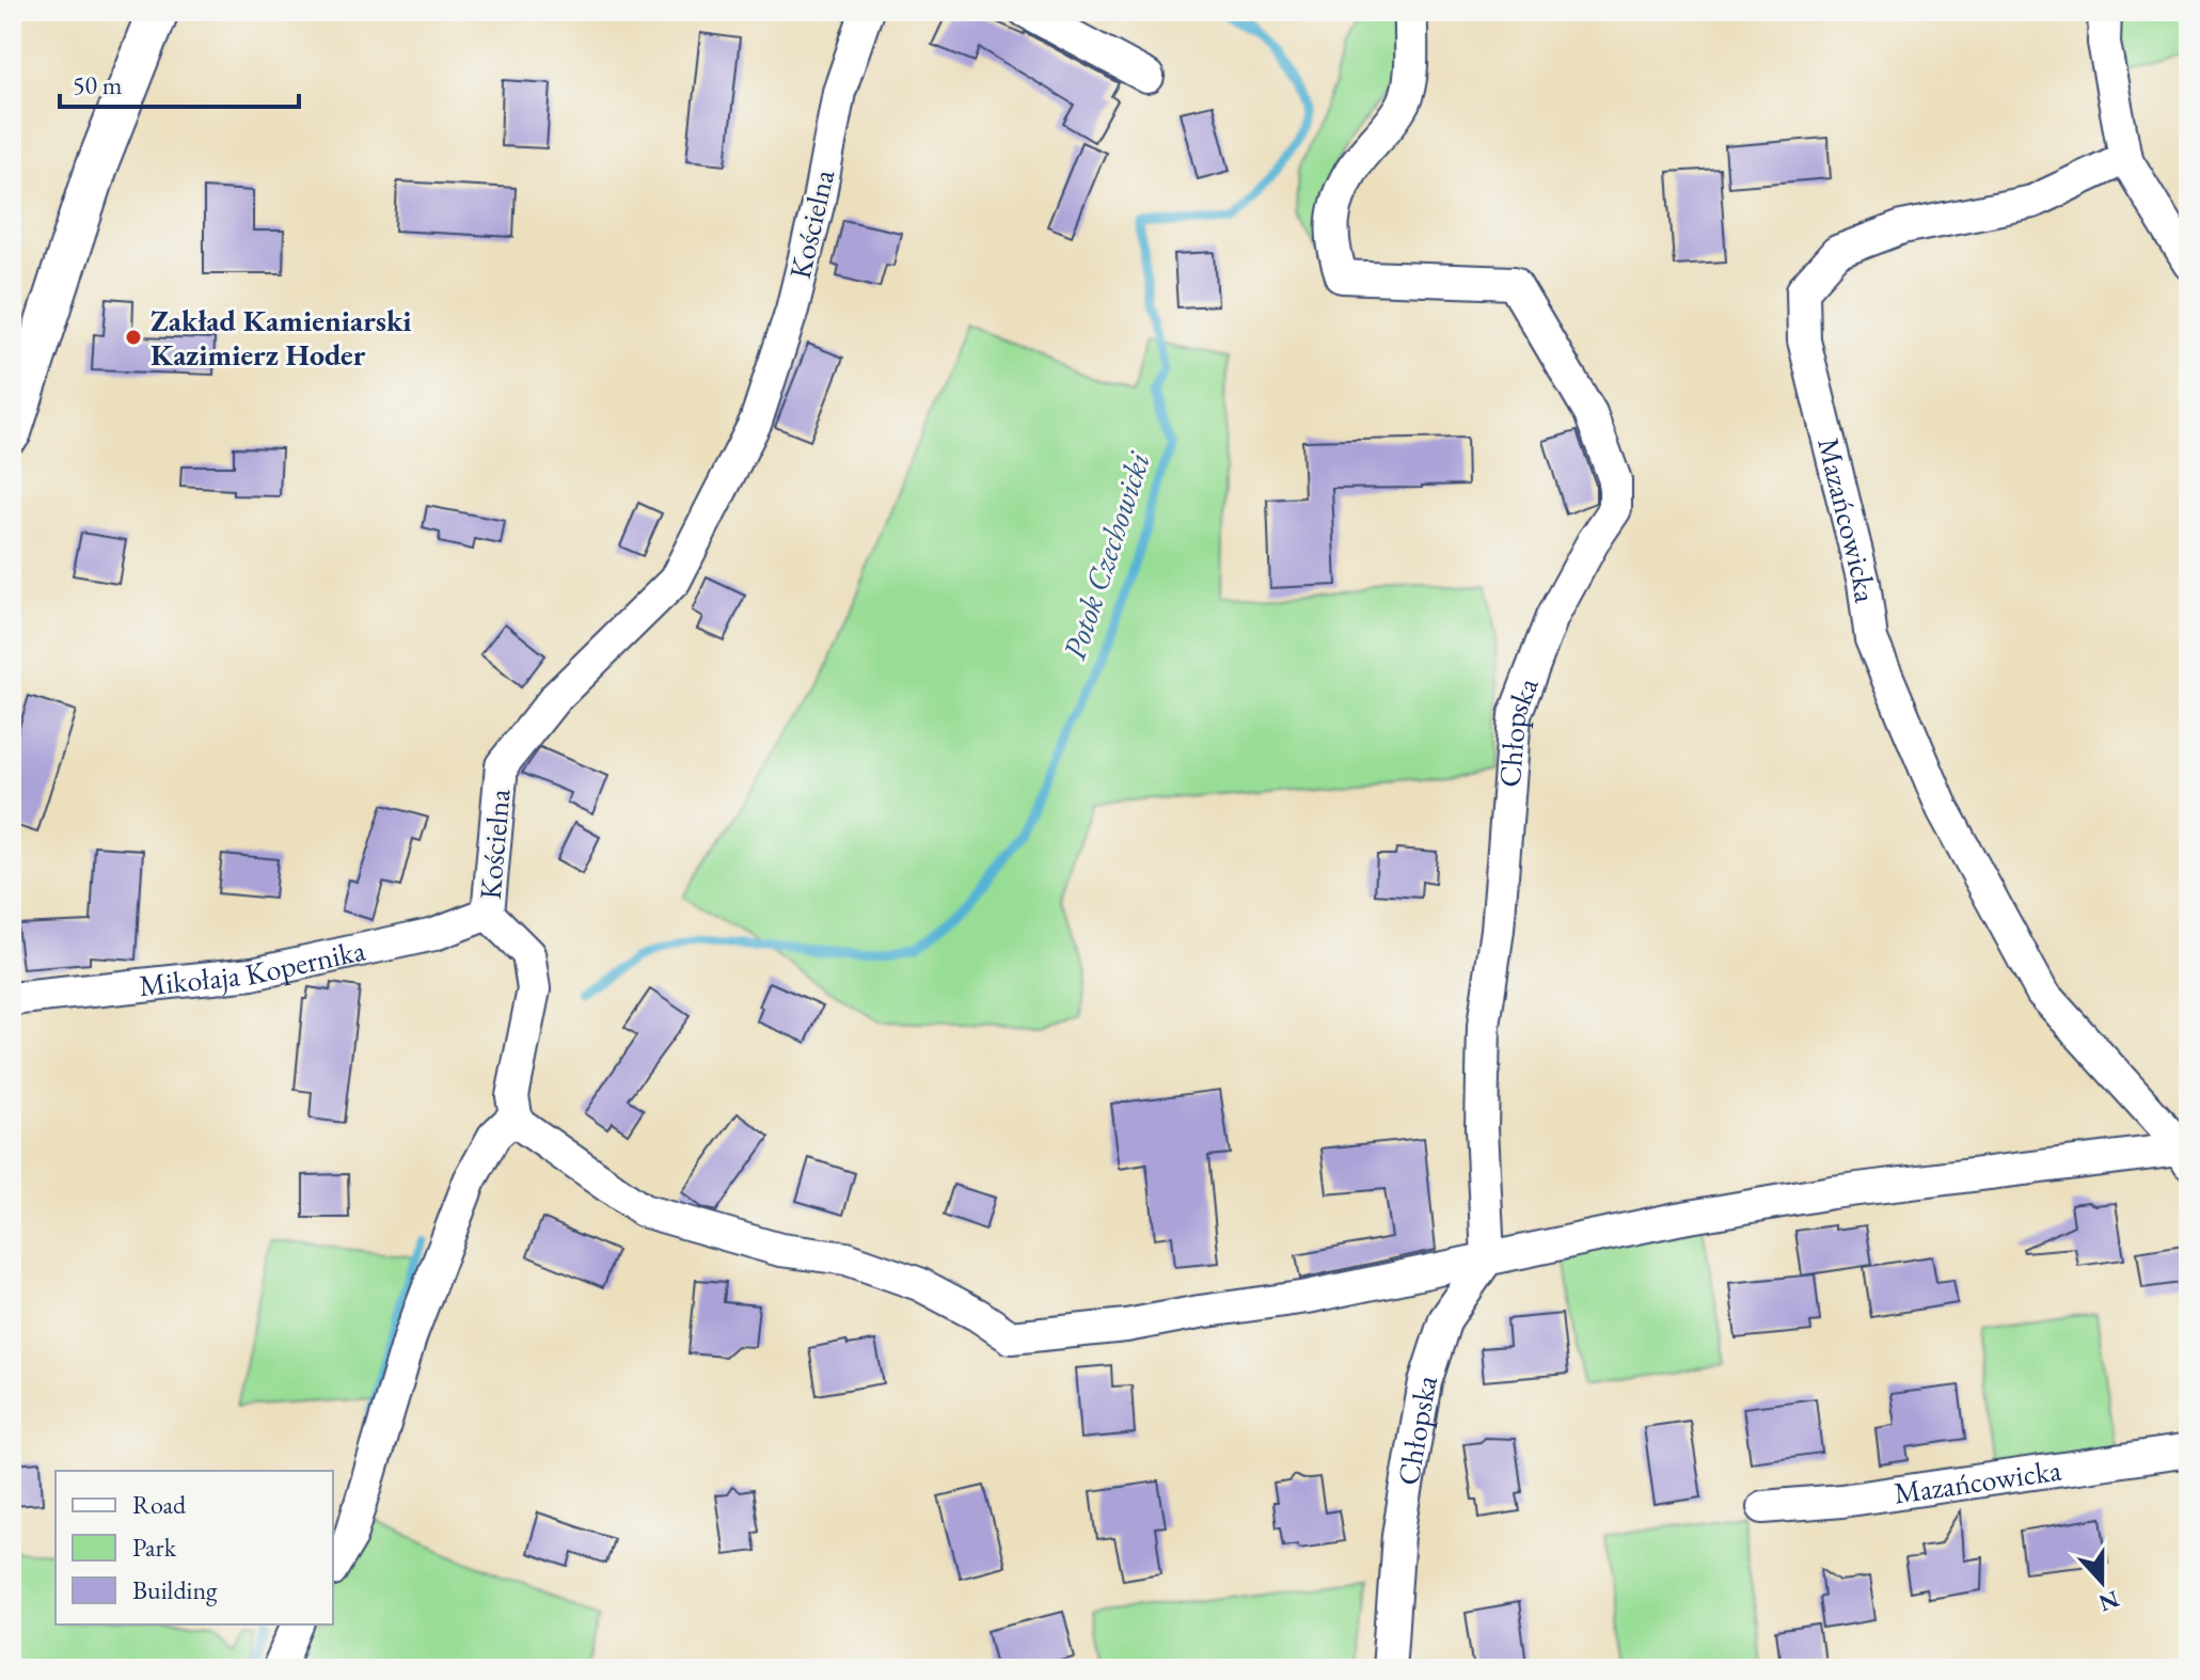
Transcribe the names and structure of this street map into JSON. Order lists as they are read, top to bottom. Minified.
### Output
{"streets":{"street":["Kościelna","Mazańcowicka","Chłopska","Mikołaja Kopernika"]},"crossings":[["Kościelna","Mikołaja Kopernika"]],"water":["Potok Czechowicki"],"places":["Zakład Kamieniarski Kazimierz Hoder"],"legend":["Road","Park","Building"],"scale_bar":"50 m","north":"bottom"}
